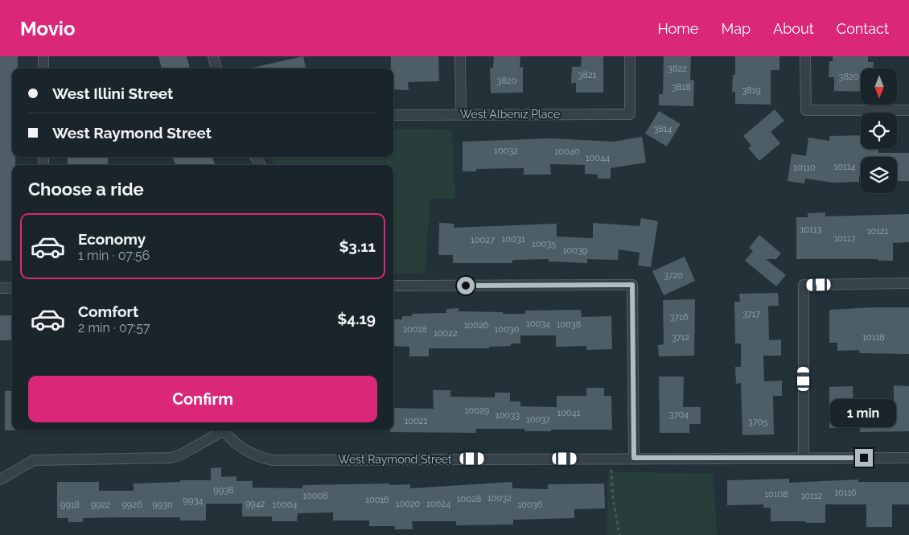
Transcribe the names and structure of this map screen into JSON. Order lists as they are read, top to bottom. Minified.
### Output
{"streets":{"street":["West Albeniz Place","West Raymond Street"]},"house_numbers":["3822","3821","3820","3820","3818","3819","3814","10032","10040","10044","10114","10110","10113","10121","10117","10031","10027","10035","10039","3720","3717","3716","10034","10038","10026","10018","10030","10022","3712","10118","10029","10041","3704","10033","10037","10021","3705","9938","10116","10108","10008","10112","10032","10028","10016","9934","9942","10020","10024","9918","9922","9926","9930","10004","10036"],"north":"bottom","page":{"header":"Movio","nav":["Home","Map","About","Contact"],"banner":["West Illini Street","West Raymond Street"],"heading":"Choose a ride","list":[{"name":"Economy","note":"1 min · 07:56","value":"$3.11"},{"name":"Comfort","note":"2 min · 07:57","value":"$4.19"}],"buttons":"Confirm","bubble":"1 min"}}
